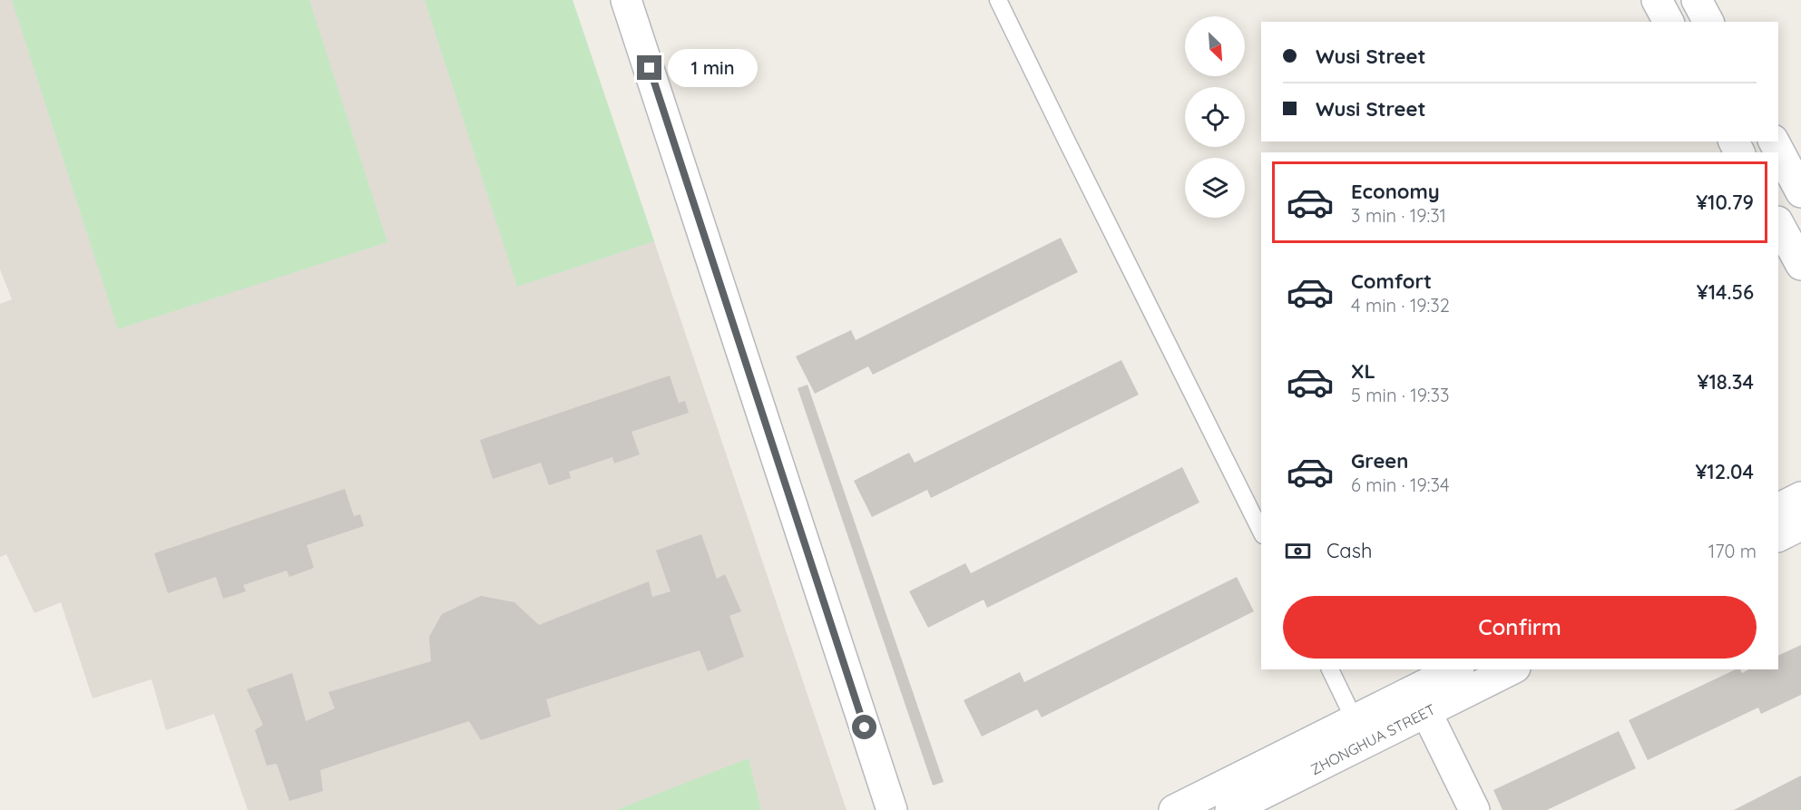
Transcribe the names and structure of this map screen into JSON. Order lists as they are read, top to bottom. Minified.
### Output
{"streets":{"street":["ZHONGHUA STREET"]},"north":"bottom right","page":{"banner":["Wusi Street","Wusi Street"],"bubble":"1 min","list":[{"name":"Economy","note":"3 min · 19:31","value":"¥10.79"},{"name":"Comfort","note":"4 min · 19:32","value":"¥14.56"},{"name":"XL","note":"5 min · 19:33","value":"¥18.34"},{"name":"Green","note":"6 min · 19:34","value":"¥12.04"}],"pay":["Cash","170 m"],"buttons":"Confirm"}}
